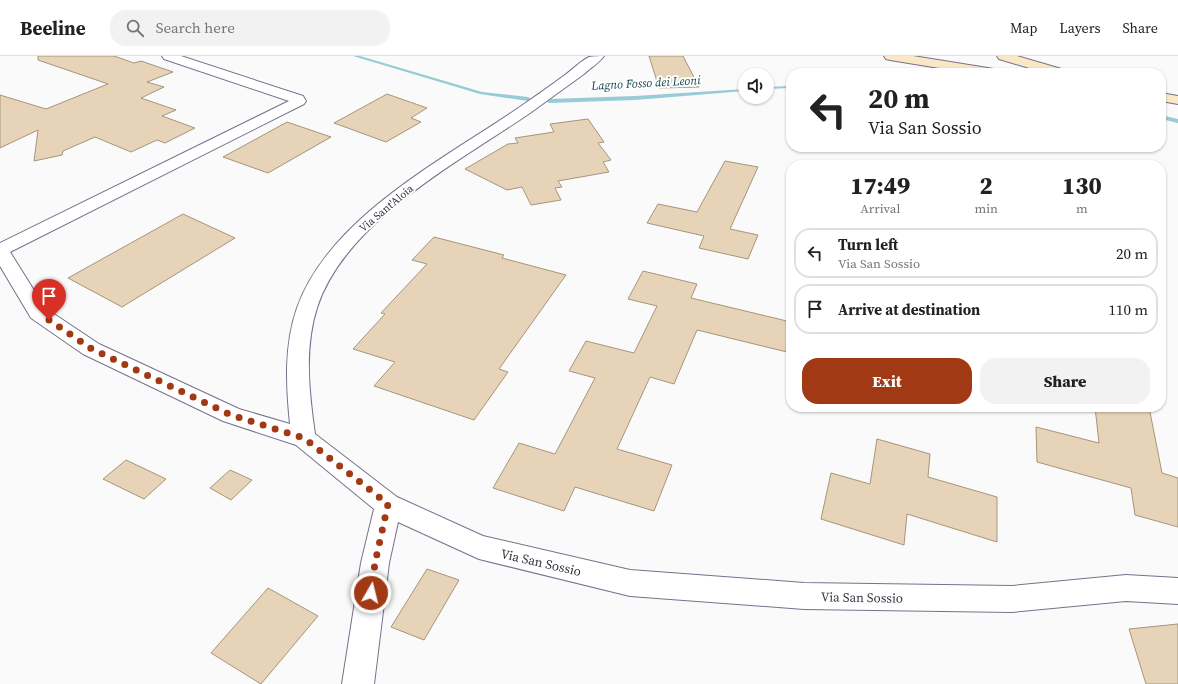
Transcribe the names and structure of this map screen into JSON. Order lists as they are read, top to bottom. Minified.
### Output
{"streets":{"street":["Via Sant'Aloia","Via San Sossio"]},"crossings":[["Via Sant'Aloia","Via San Sossio"]],"water":["Lagno Fosso dei Leoni"],"page":{"header":"Beeline","search":"Search here","nav":["Map","Layers","Share"],"turn":["20 m","Via San Sossio"],"eta":["17:49","Arrival","2","min","130","m"],"list":[{"name":"Turn left","note":"Via San Sossio","value":"20 m"},{"name":"Arrive at destination","value":"110 m"}],"buttons":["Exit","Share"]}}
